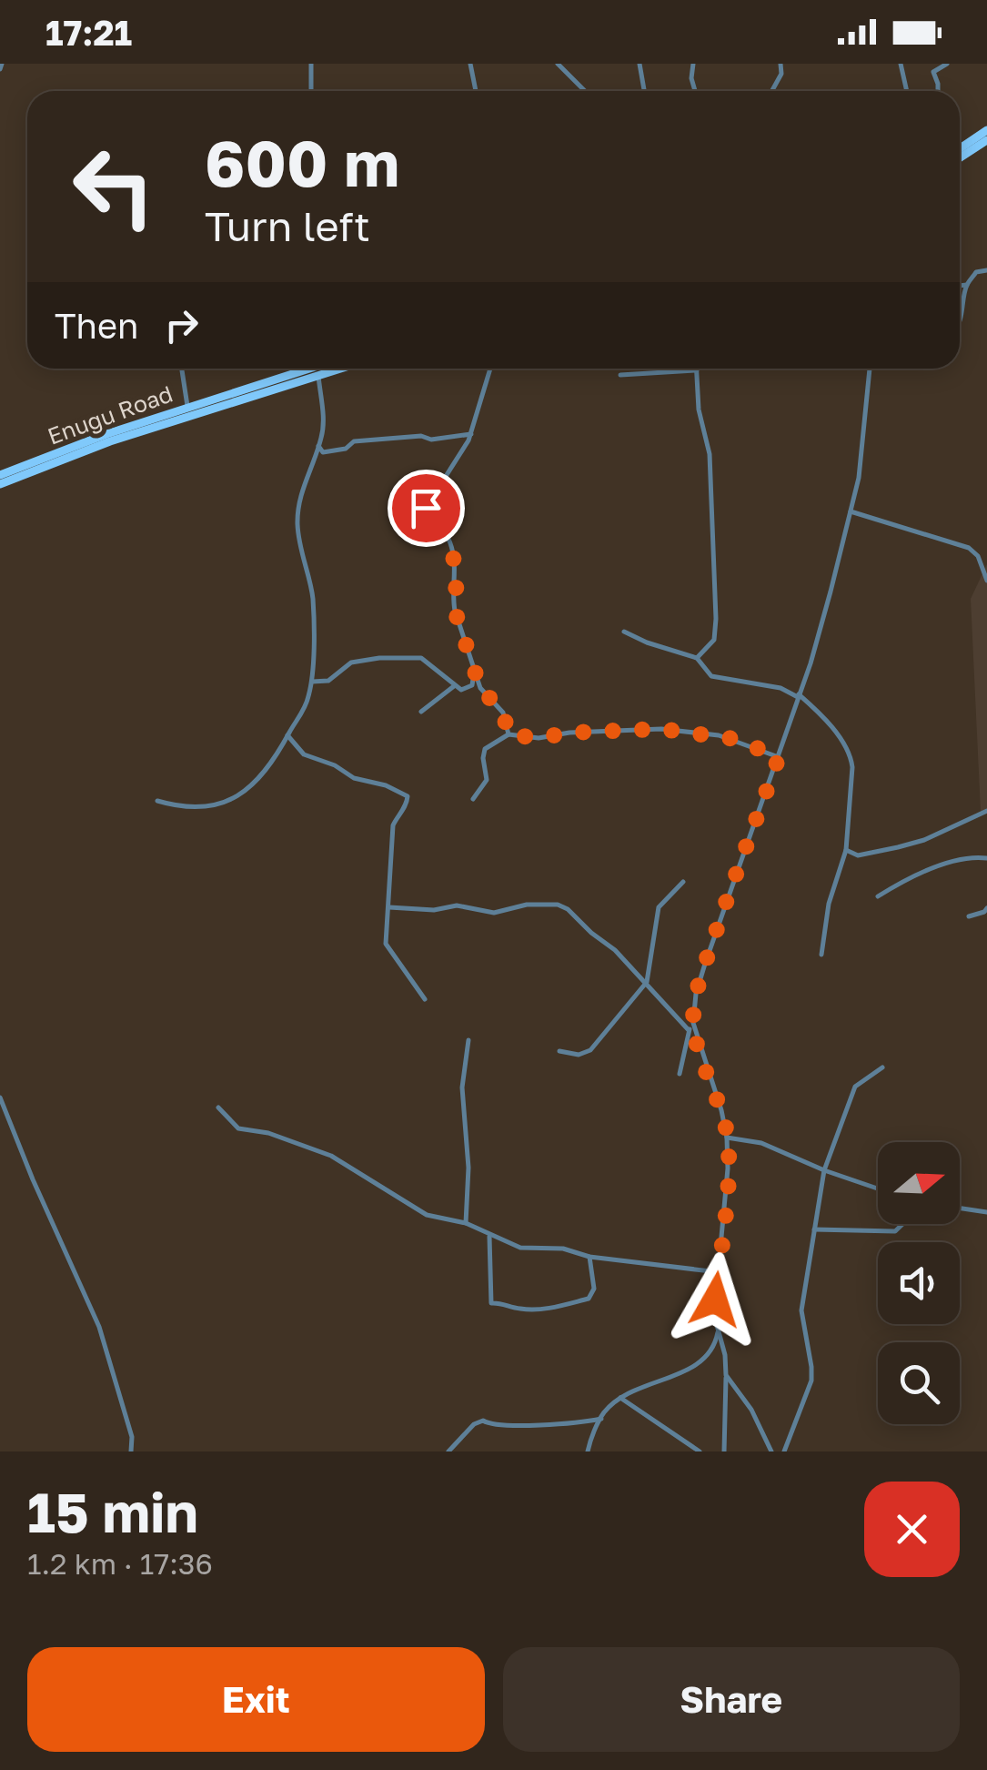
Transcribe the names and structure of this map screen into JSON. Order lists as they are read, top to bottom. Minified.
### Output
{"streets":{"main road":["Enugu Road"]},"north":"right","page":{"status":"17:21","turn":["600 m","Turn left"],"then":"Then","heading":["15 min","1.2 km · 17:36"],"buttons":["Exit","Share"]}}
